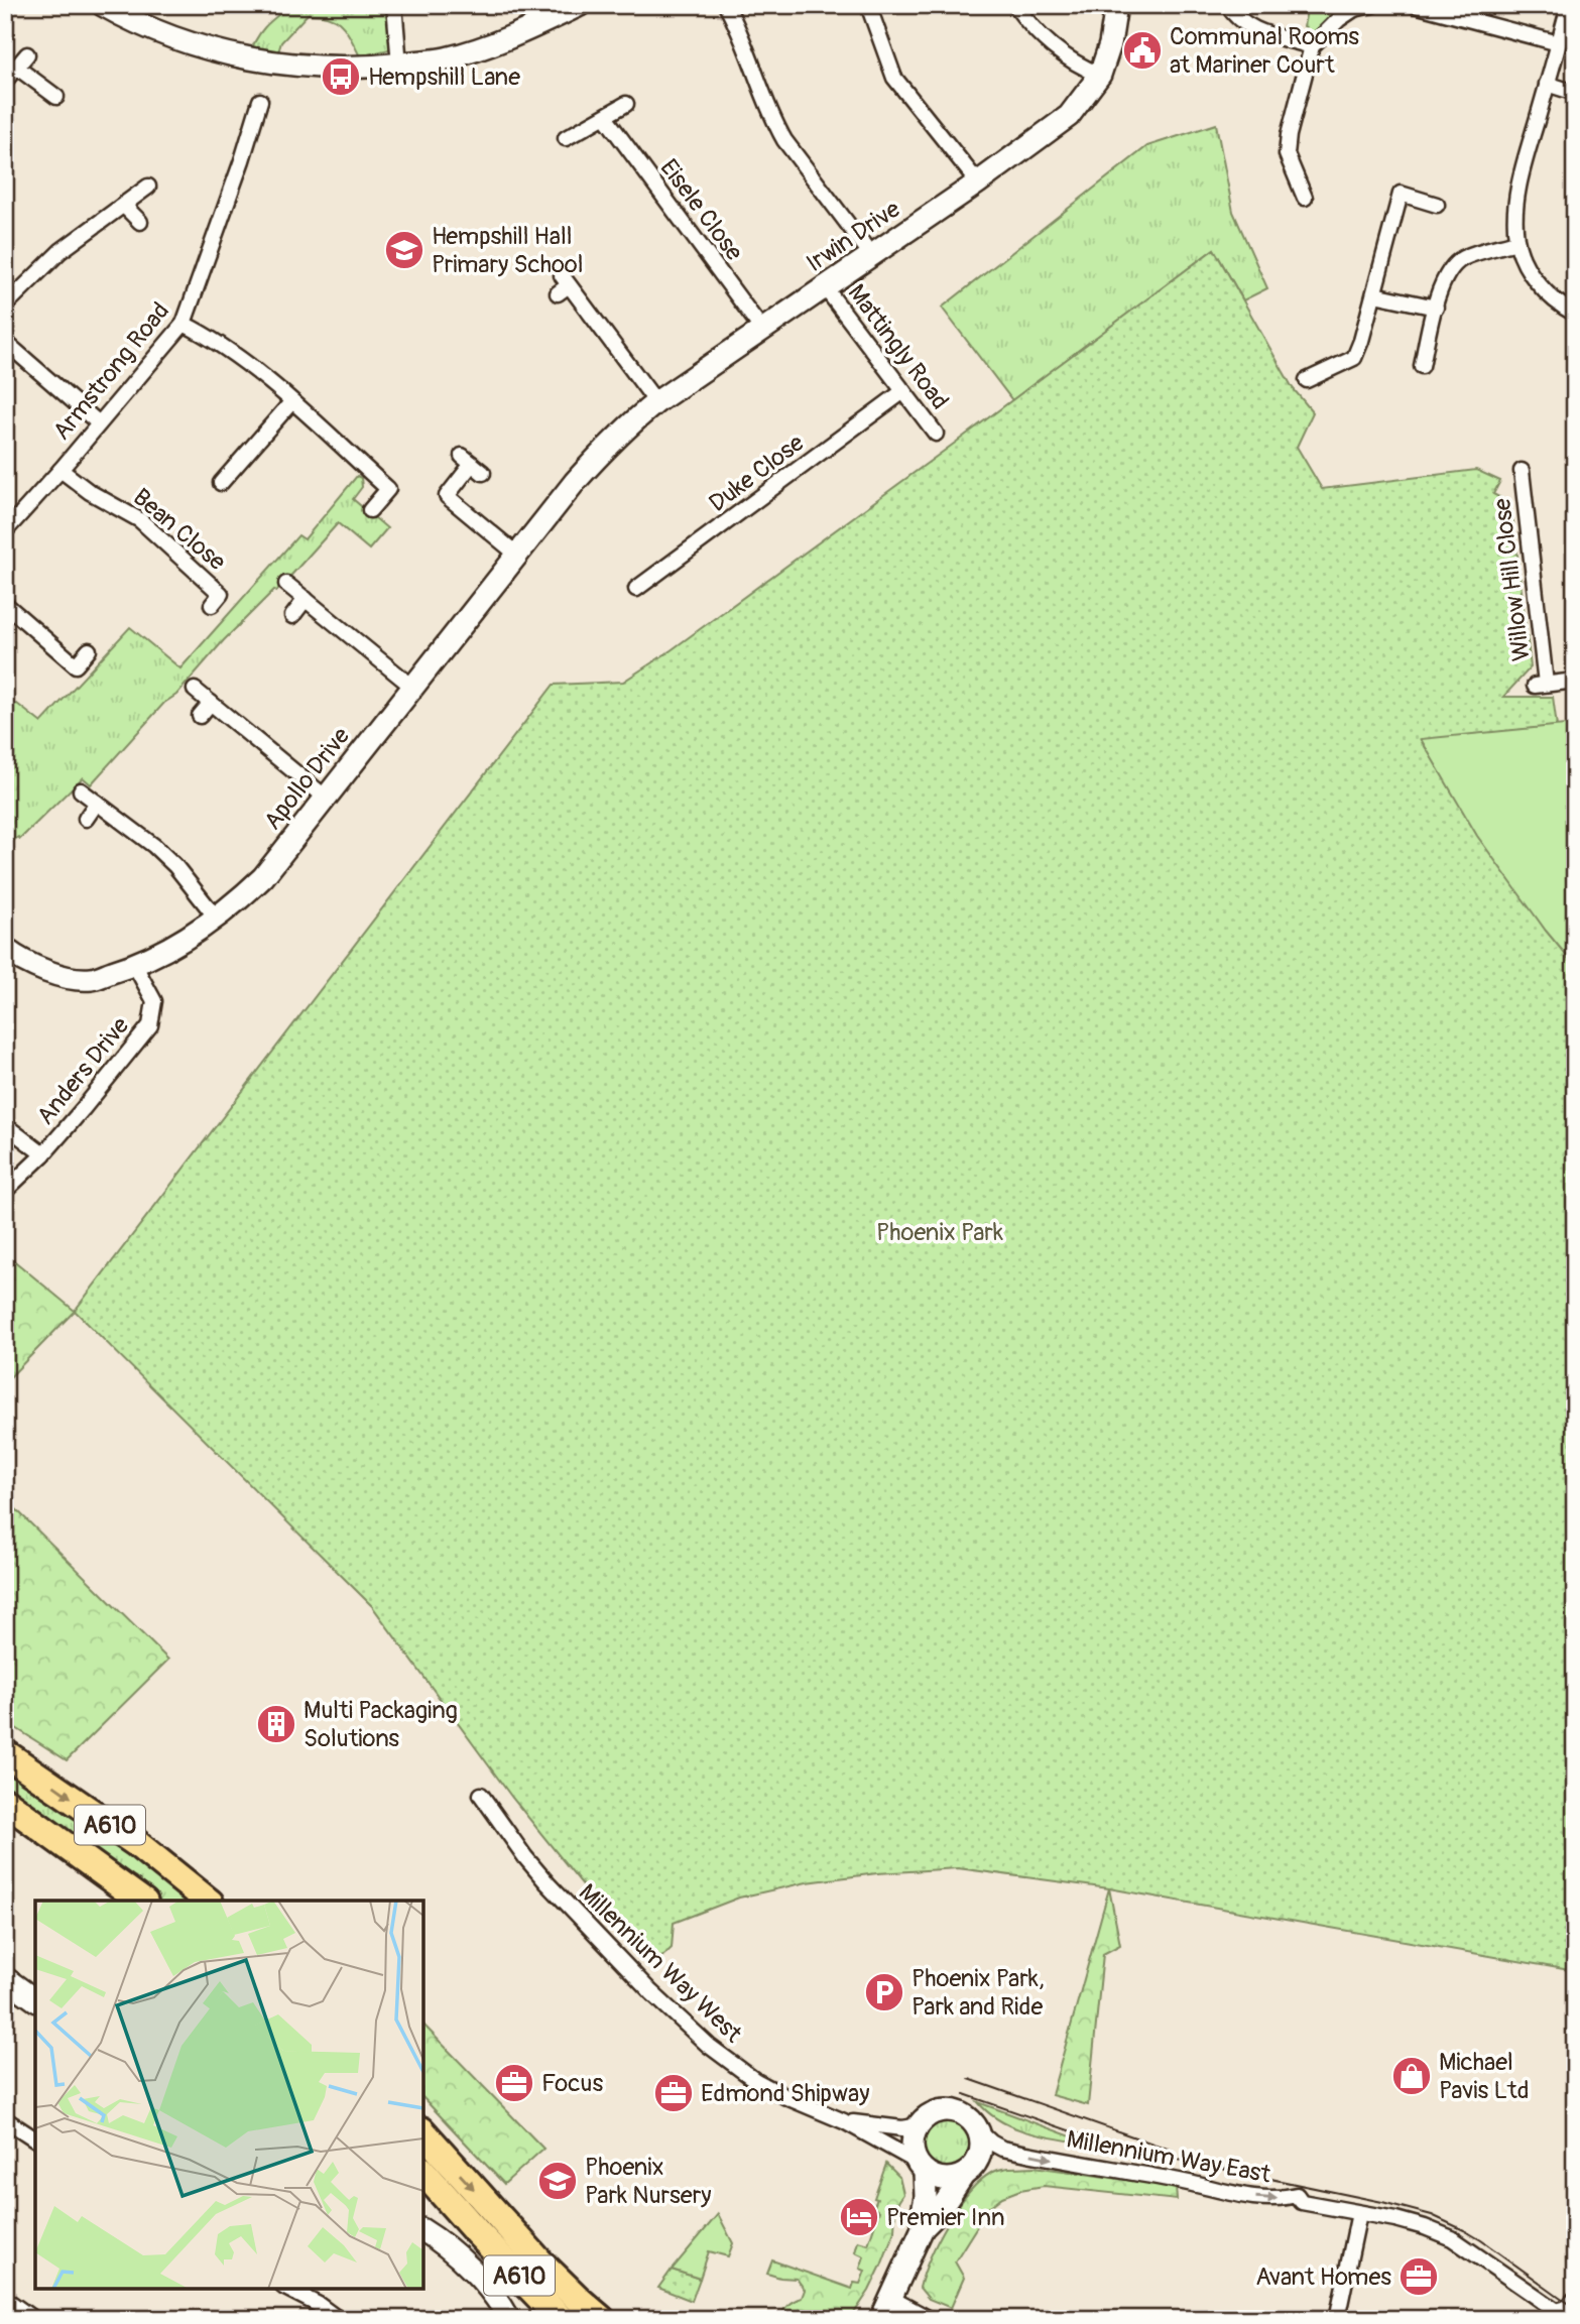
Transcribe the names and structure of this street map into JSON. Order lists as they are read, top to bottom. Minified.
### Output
{"streets":{"highway":["A610"],"street":["Eisele Close","Irwin Drive","Mattingly Road","Armstrong Road","Duke Close","Bean Close","Willow Hill Close","Apollo Drive","Anders Drive","Millennium Way West","Millennium Way East"]},"crossings":[["Eisele Close","Irwin Drive"],["Irwin Drive","Mattingly Road"],["Irwin Drive","Apollo Drive"],["Mattingly Road","Duke Close"],["Armstrong Road","Bean Close"],["Apollo Drive","Anders Drive"],["Millennium Way West","Millennium Way East"]],"one_way":["Millennium Way East"],"parks":["Phoenix Park"],"places":{"public building":["Communal Rooms at Mariner Court"],"bus stop":["Hempshill Lane"],"school or university":["Hempshill Hall Primary School","Phoenix Park Nursery"],"building":["Multi Packaging Solutions"],"parking":["Phoenix Park, Park and Ride"],"shop":["Michael Pavis Ltd"],"office":["Focus","Edmond Shipway","Avant Homes"],"hotel":["Premier Inn"]}}
